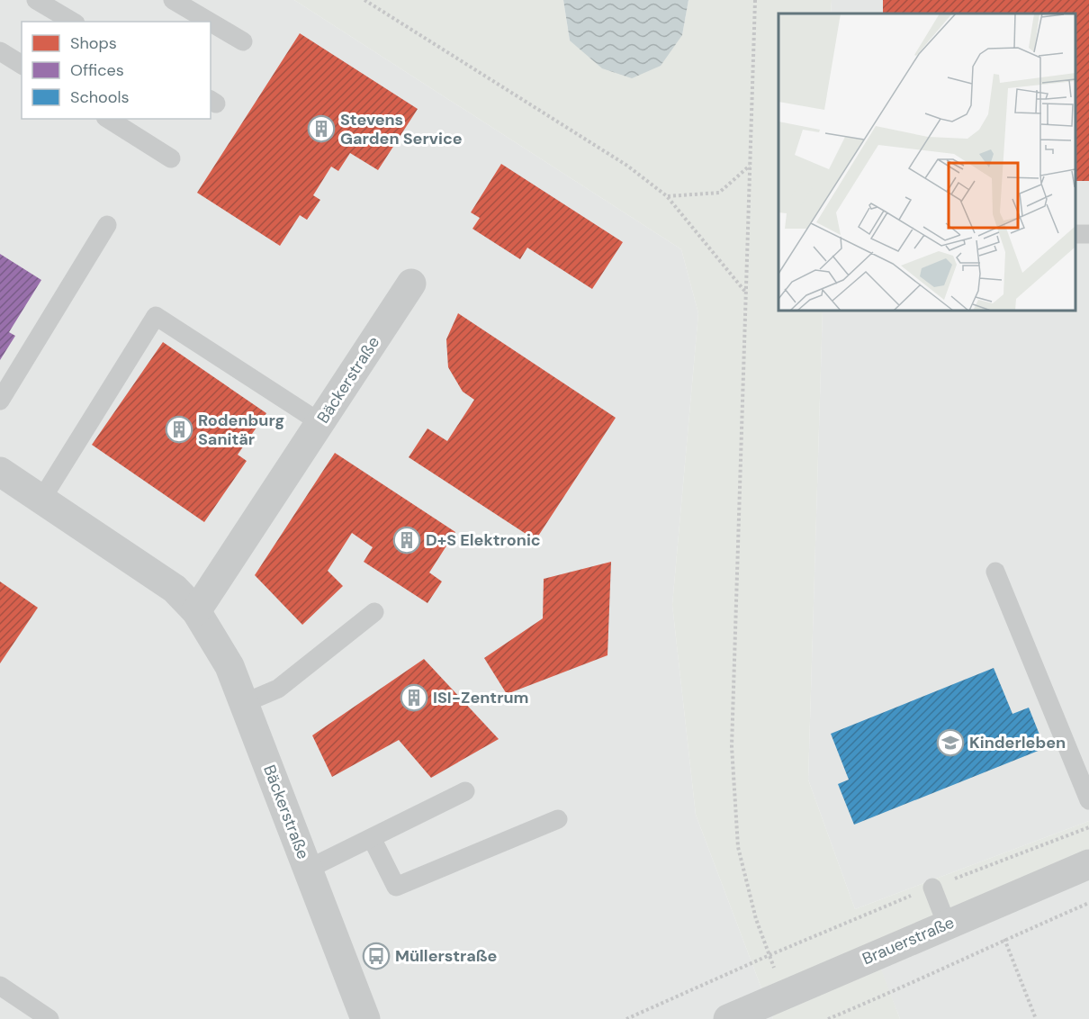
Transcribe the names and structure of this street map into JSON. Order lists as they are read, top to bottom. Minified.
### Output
{"streets":{"street":["Bäckerstraße","Brauerstraße"]},"places":{"building":["Stevens Garden Service","Rodenburg Sanitär","D+S Elektronic","ISI-Zentrum"],"school or university":["Kinderleben"],"bus stop":["Müllerstraße"]},"legend":["Shops","Offices","Schools"]}
